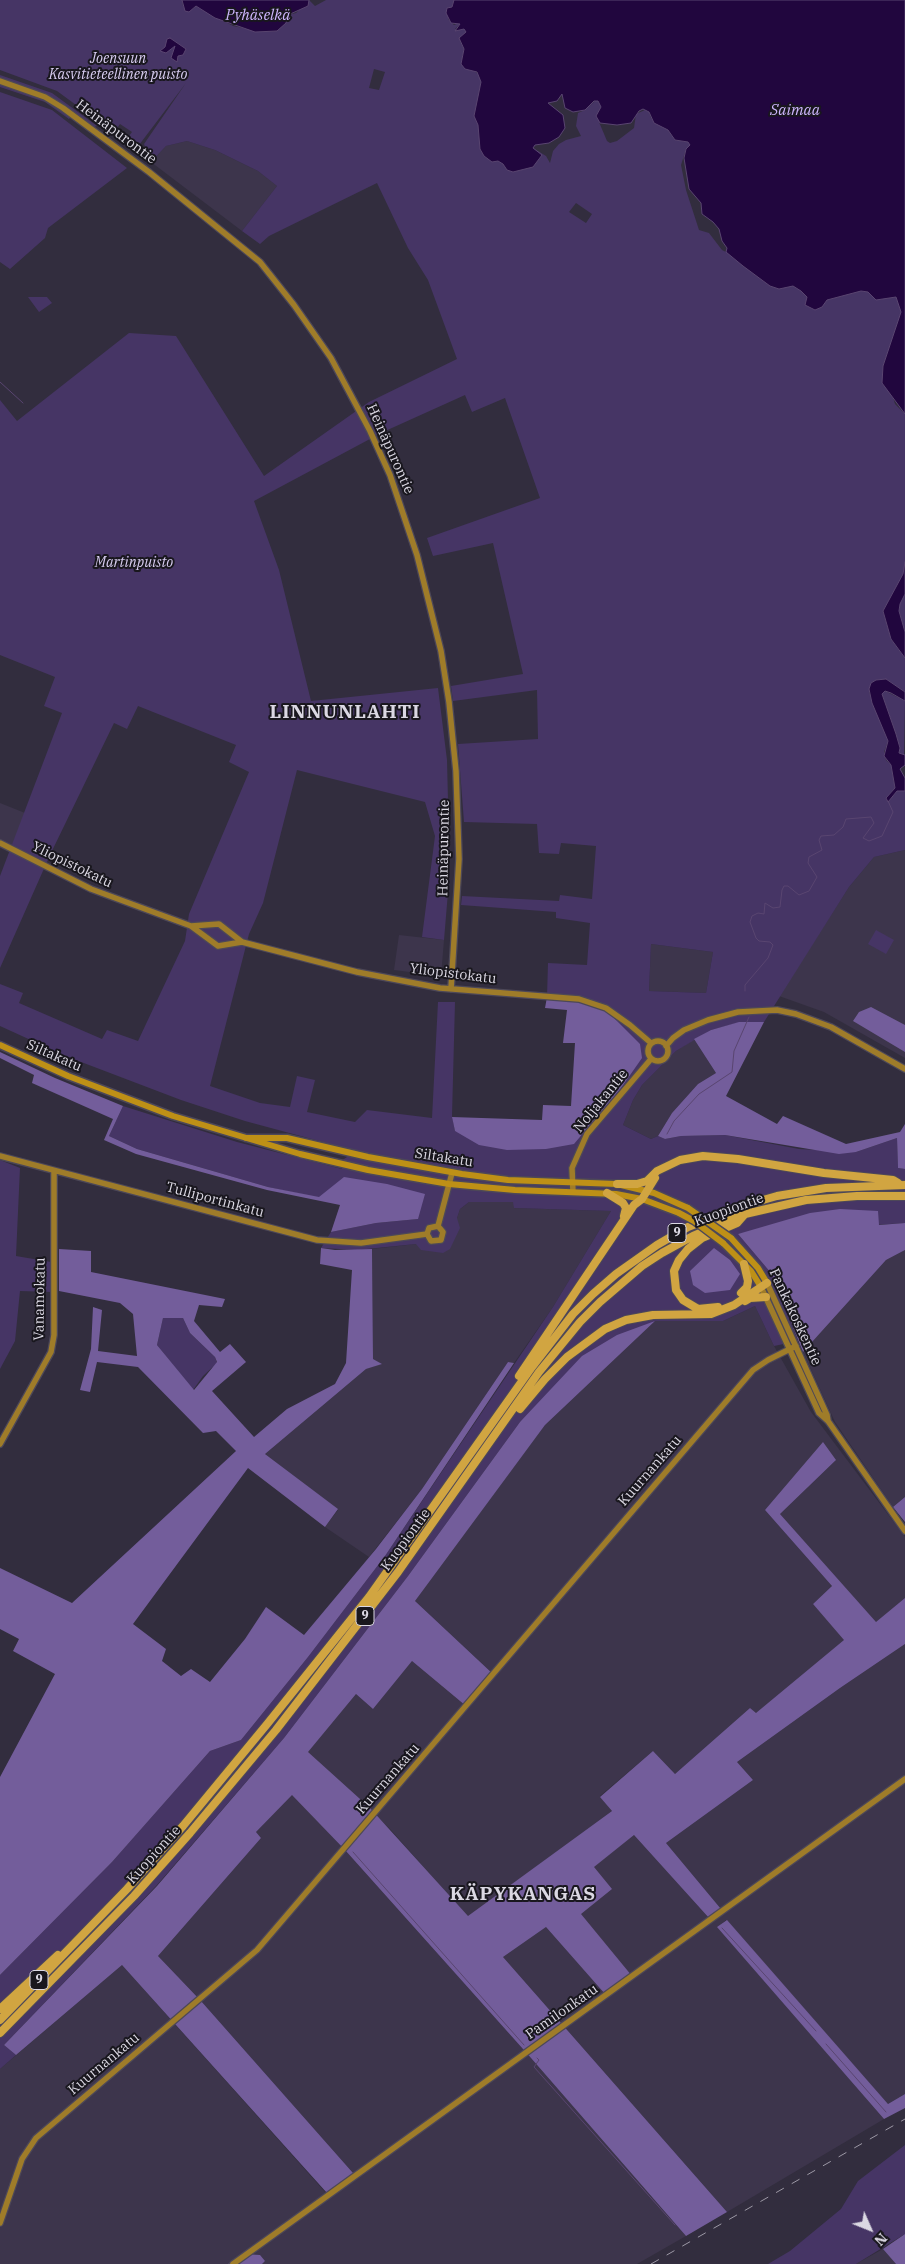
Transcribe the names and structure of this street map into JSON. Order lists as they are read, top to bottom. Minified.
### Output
{"streets":{"highway":["Kuopiontie","9"],"main road":["Siltakatu","Pankakoskentie"],"street":["Heinäpurontie","Yliopistokatu","Noljakantie","Tulliportinkatu","Vanamokatu","Kuurnankatu","Pamilonkatu"]},"crossings":[["Heinäpurontie","Yliopistokatu"],["Yliopistokatu","Noljakantie"],["Siltakatu","Noljakantie"],["Siltakatu","Pankakoskentie"],["Tulliportinkatu","Vanamokatu"],["Pankakoskentie","Kuurnankatu"]],"districts":["LINNUNLAHTI","KÄPYKANGAS"],"water":["Pyhäselkä","Saimaa"],"parks":["Joensuun Kasvitieteellinen puisto","Martinpuisto"],"north":"bottom right"}
